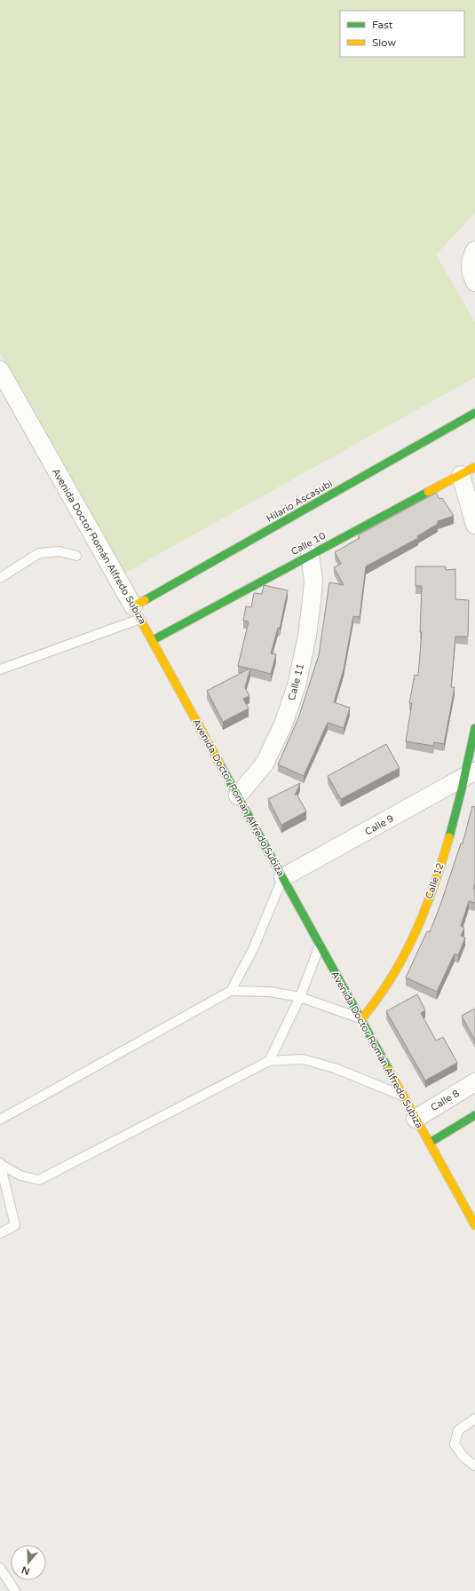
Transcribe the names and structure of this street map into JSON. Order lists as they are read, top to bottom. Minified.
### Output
{"streets":{"street":["Hilario Ascasubi","Calle 10","Avenida Doctor Román Alfredo Subiza","Calle 11","Calle 9","Calle 12","Calle 8"]},"crossings":[["Hilario Ascasubi","Avenida Doctor Román Alfredo Subiza"],["Calle 10","Avenida Doctor Román Alfredo Subiza"],["Calle 10","Calle 11"],["Avenida Doctor Román Alfredo Subiza","Calle 11"],["Avenida Doctor Román Alfredo Subiza","Calle 9"],["Avenida Doctor Román Alfredo Subiza","Calle 12"],["Avenida Doctor Román Alfredo Subiza","Calle 8"],["Calle 9","Calle 12"]],"legend":["Fast","Slow"],"north":"bottom"}
